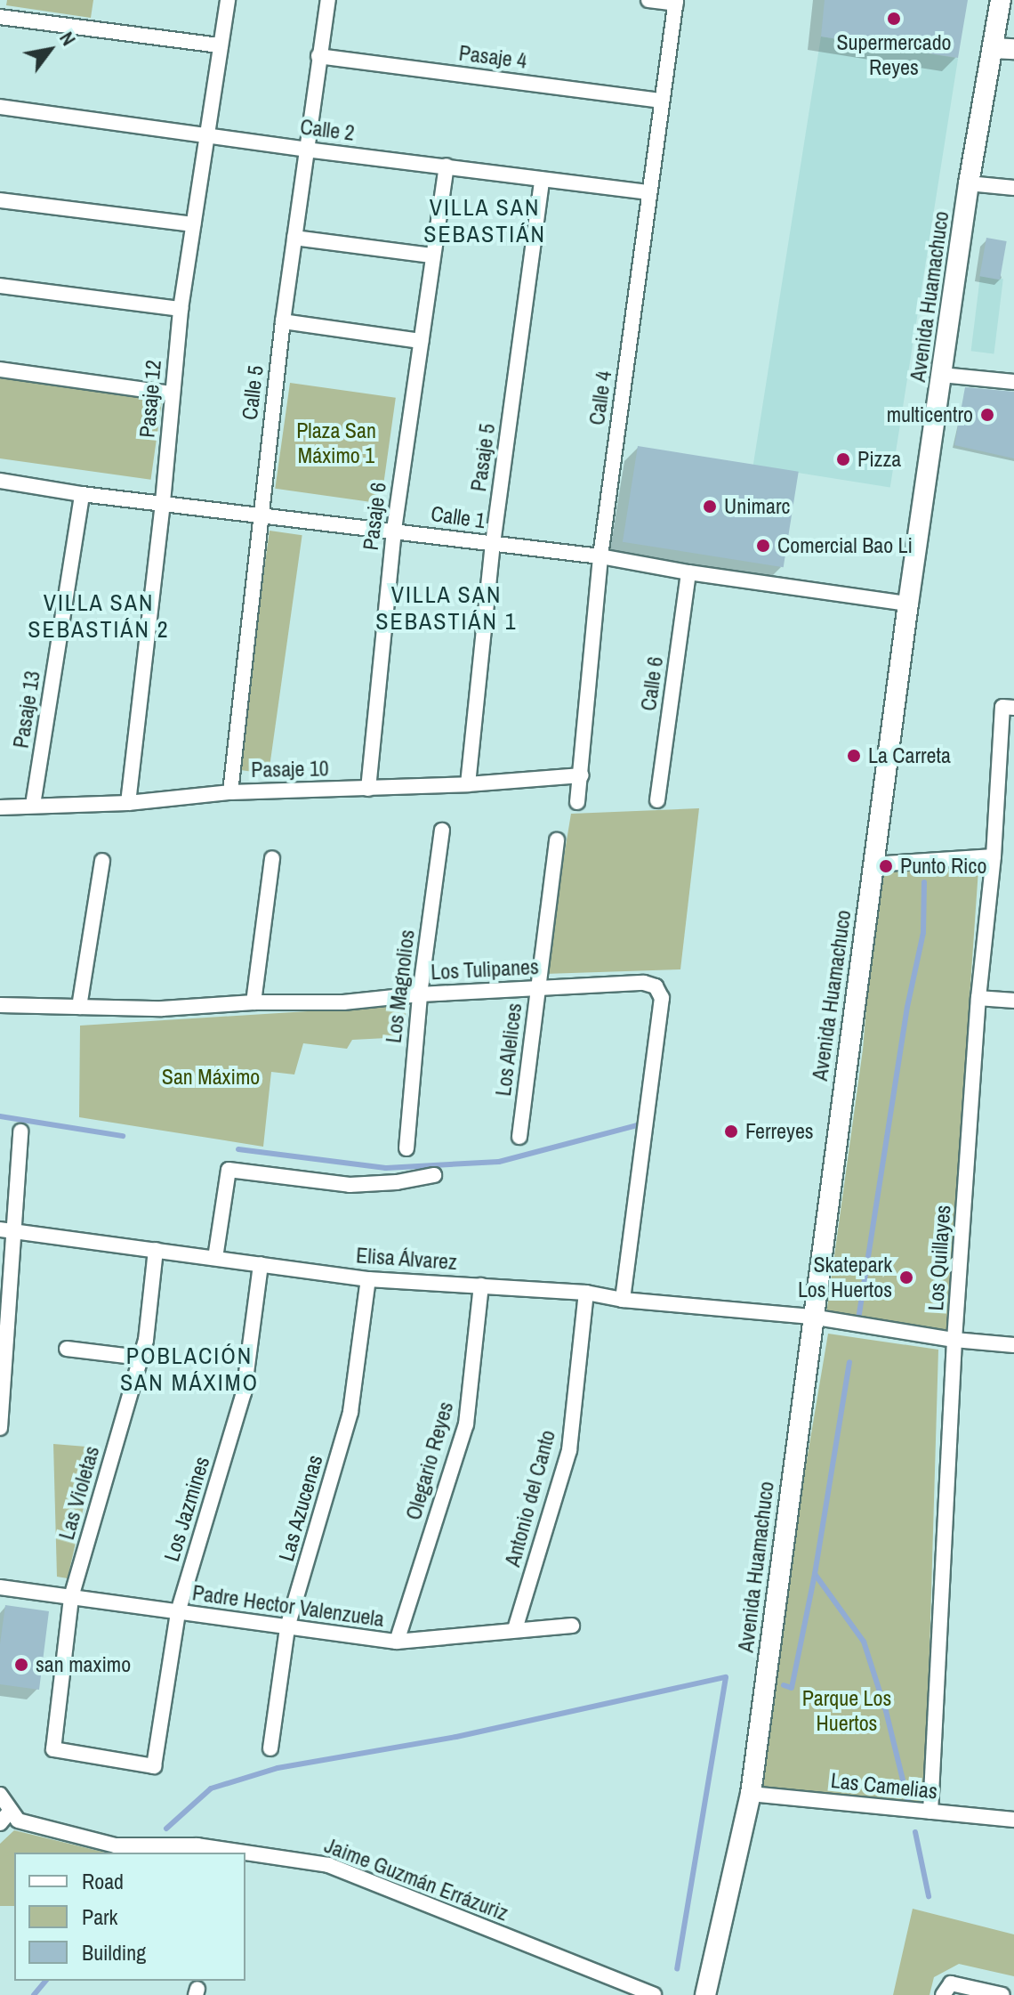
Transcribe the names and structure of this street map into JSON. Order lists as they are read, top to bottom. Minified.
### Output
{"streets":{"main road":["Avenida Huamachuco"],"street":["Pasaje 4","Calle 2","Calle 5","Calle 4","Pasaje 12","Pasaje 5","Pasaje 6","Calle 1","Calle 6","Pasaje 13","Pasaje 10","Los Tulipanes","Los Magnolios","Los Alelices","Los Quillayes","Elisa Álvarez","Olegario Reyes","Las Violetas","Antonio del Canto","Las Azucenas","Los Jazmines","Padre Hector Valenzuela","Las Camelias","Jaime Guzmán Errázuriz"]},"crossings":[["Pasaje 4","Calle 5"],["Pasaje 4","Calle 4"],["Calle 2","Calle 5"],["Calle 2","Calle 4"],["Calle 2","Pasaje 12"],["Calle 2","Pasaje 5"],["Calle 2","Pasaje 6"],["Avenida Huamachuco","Calle 1"],["Avenida Huamachuco","Elisa Álvarez"],["Avenida Huamachuco","Las Camelias"],["Calle 5","Calle 1"],["Calle 5","Pasaje 10"],["Calle 4","Calle 1"],["Calle 4","Pasaje 10"],["Pasaje 12","Calle 1"],["Pasaje 12","Pasaje 10"],["Pasaje 5","Calle 1"],["Pasaje 5","Pasaje 10"],["Pasaje 6","Calle 1"],["Pasaje 6","Pasaje 10"],["Calle 1","Calle 6"],["Calle 1","Pasaje 13"],["Pasaje 13","Pasaje 10"],["Los Tulipanes","Los Magnolios"],["Los Tulipanes","Los Alelices"],["Los Tulipanes","Elisa Álvarez"],["Los Quillayes","Elisa Álvarez"],["Los Quillayes","Las Camelias"],["Elisa Álvarez","Olegario Reyes"],["Elisa Álvarez","Las Violetas"],["Elisa Álvarez","Antonio del Canto"],["Elisa Álvarez","Las Azucenas"],["Elisa Álvarez","Los Jazmines"],["Olegario Reyes","Padre Hector Valenzuela"],["Las Violetas","Los Jazmines"],["Las Violetas","Padre Hector Valenzuela"],["Antonio del Canto","Padre Hector Valenzuela"],["Las Azucenas","Padre Hector Valenzuela"],["Los Jazmines","Padre Hector Valenzuela"]],"districts":["VILLA SAN SEBASTIÁN","VILLA SAN SEBASTIÁN 1","VILLA SAN SEBASTIÁN 2","POBLACIÓN SAN MÁXIMO"],"parks":["Plaza San Máximo 1","San Máximo","Parque Los Huertos"],"places":["Supermercado Reyes","multicentro","Pizza","Unimarc","Comercial Bao Li","La Carreta","Punto Rico","Ferreyes","Skatepark Los Huertos","san maximo"],"legend":["Road","Park","Building"],"north":"top right"}
